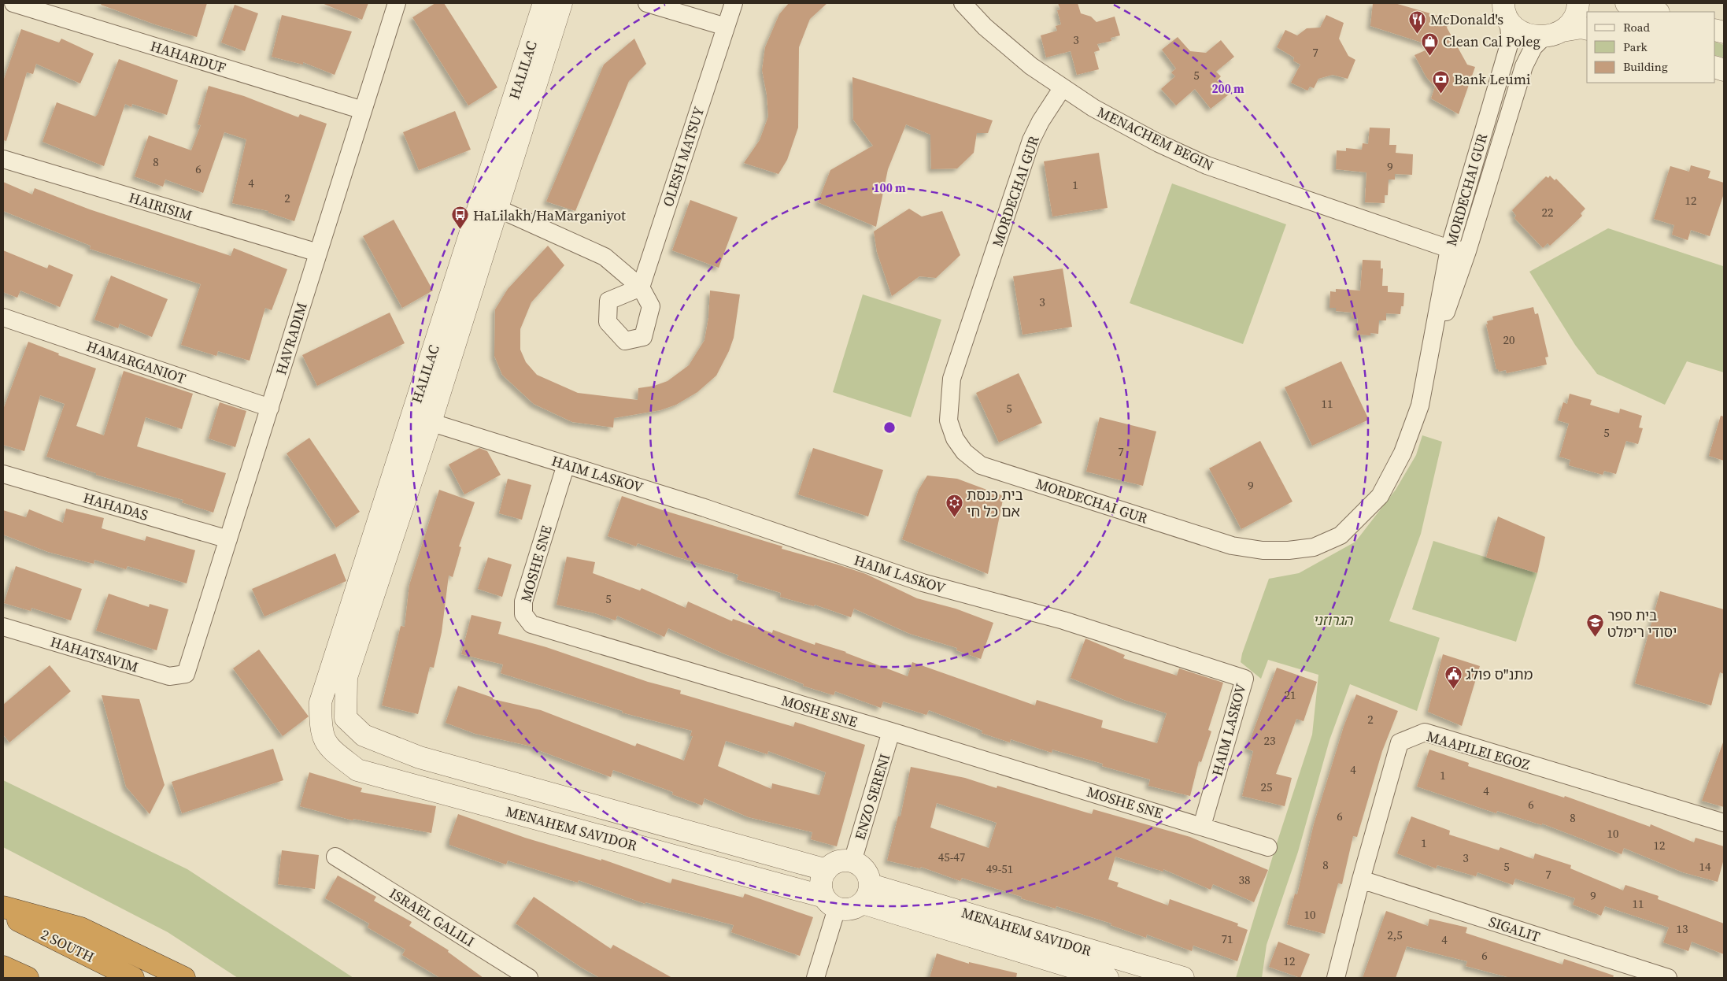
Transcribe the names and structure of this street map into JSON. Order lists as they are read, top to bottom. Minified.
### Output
{"streets":{"highway":["2 SOUTH"],"street":["HAHARDUF","HALILAC","MENACHEM BEGIN","OLESH MATSUY","MORDECHAI GUR","HAIRISIM","HAVRADIM","HAMARGANIOT","HAIM LASKOV","HAHADAS","MOSHE SNE","HAHATSAVIM","MAAPILEI EGOZ","ENZO SERENI","MENAHEM SAVIDOR","ISRAEL GALILI","SIGALIT"]},"crossings":[["HAHARDUF","HAVRADIM"],["HALILAC","OLESH MATSUY"],["HALILAC","HAIM LASKOV"],["HALILAC","MENAHEM SAVIDOR"],["MENACHEM BEGIN","MORDECHAI GUR"],["HAIRISIM","HAVRADIM"],["HAVRADIM","HAMARGANIOT"],["HAVRADIM","HAHADAS"],["HAVRADIM","HAHATSAVIM"],["HAIM LASKOV","MOSHE SNE"],["MOSHE SNE","ENZO SERENI"],["MAAPILEI EGOZ","SIGALIT"],["ENZO SERENI","MENAHEM SAVIDOR"]],"parks":["הגרוזני"],"places":{"restaurant":["McDonald's"],"shop":["Clean Cal Poleg"],"bank":["Bank Leumi"],"bus stop":["HaLilakh/HaMarganiyot"],"synagogue":["בית כנסת אם כל חי"],"school or university":["בית ספר יסודי רימלט"],"public building":["מתנ\"ס פולג"]},"house_numbers":["3","7","5","8","9","6","4","1","2","12","22","3","20","11","5","5","7","9","5","21","2","23","4","1","25","4","6","6","8","10","1","12","45-47","3","8","5","14","49-51","7","38","9","11","10","13","2,5","71","4","6","12"],"legend":["Road","Park","Building"],"rings":["200 m","100 m"]}
